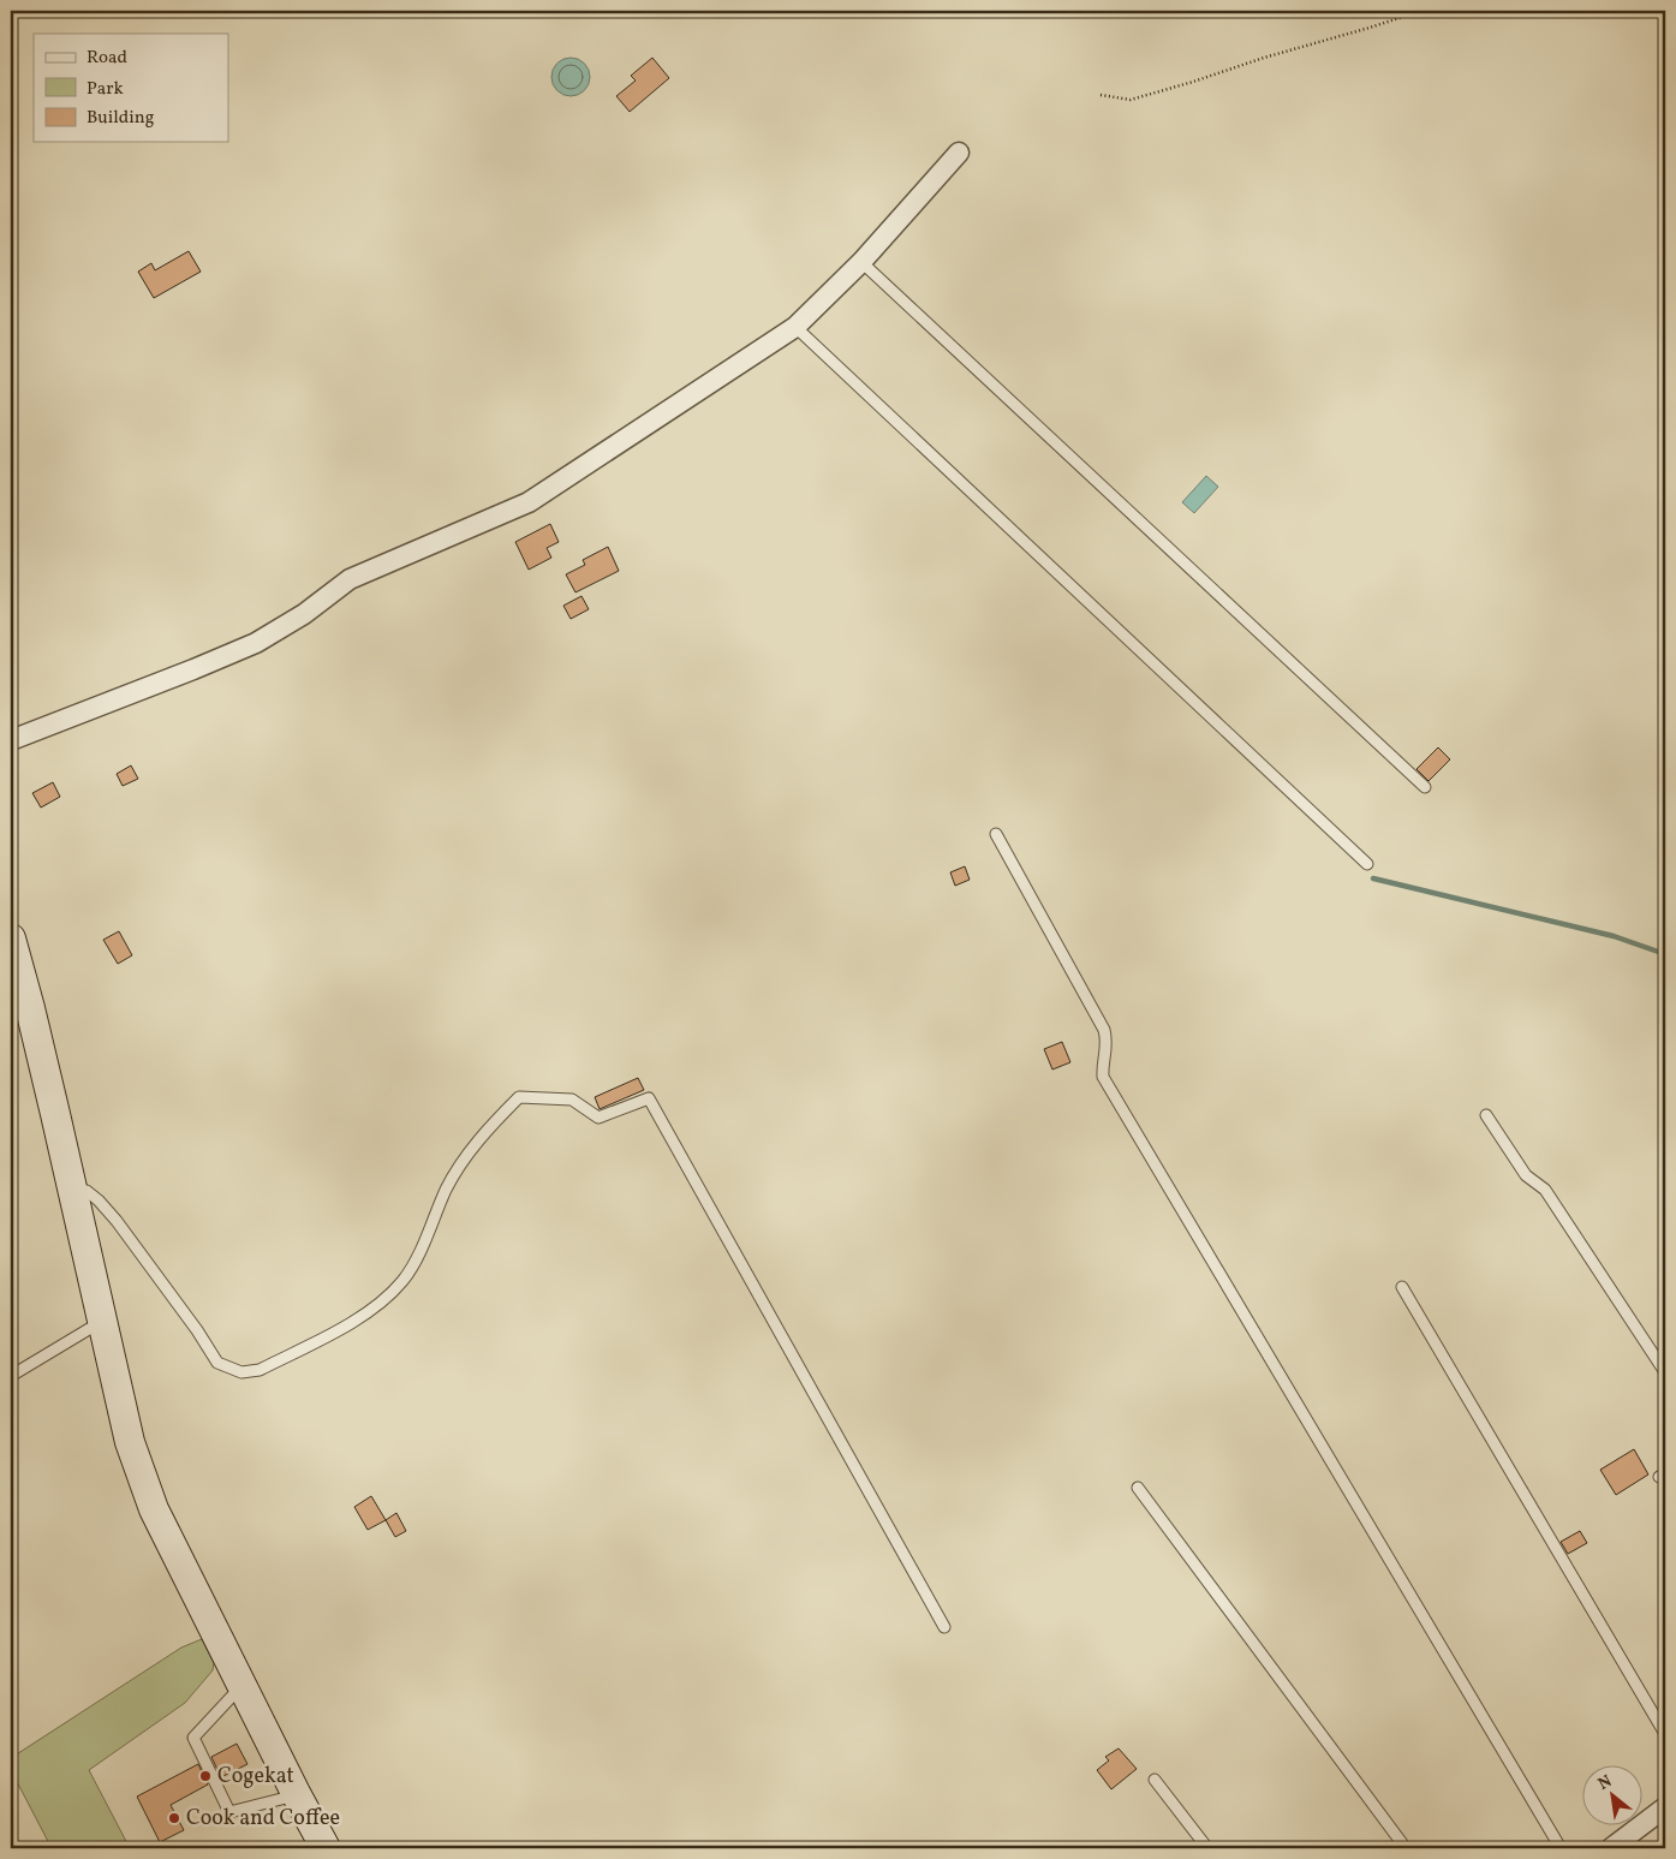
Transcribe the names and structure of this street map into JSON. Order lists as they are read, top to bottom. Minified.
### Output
{"places":["Cogekat","Cook and Coffee"],"legend":["Road","Park","Building"],"north":"top left"}
